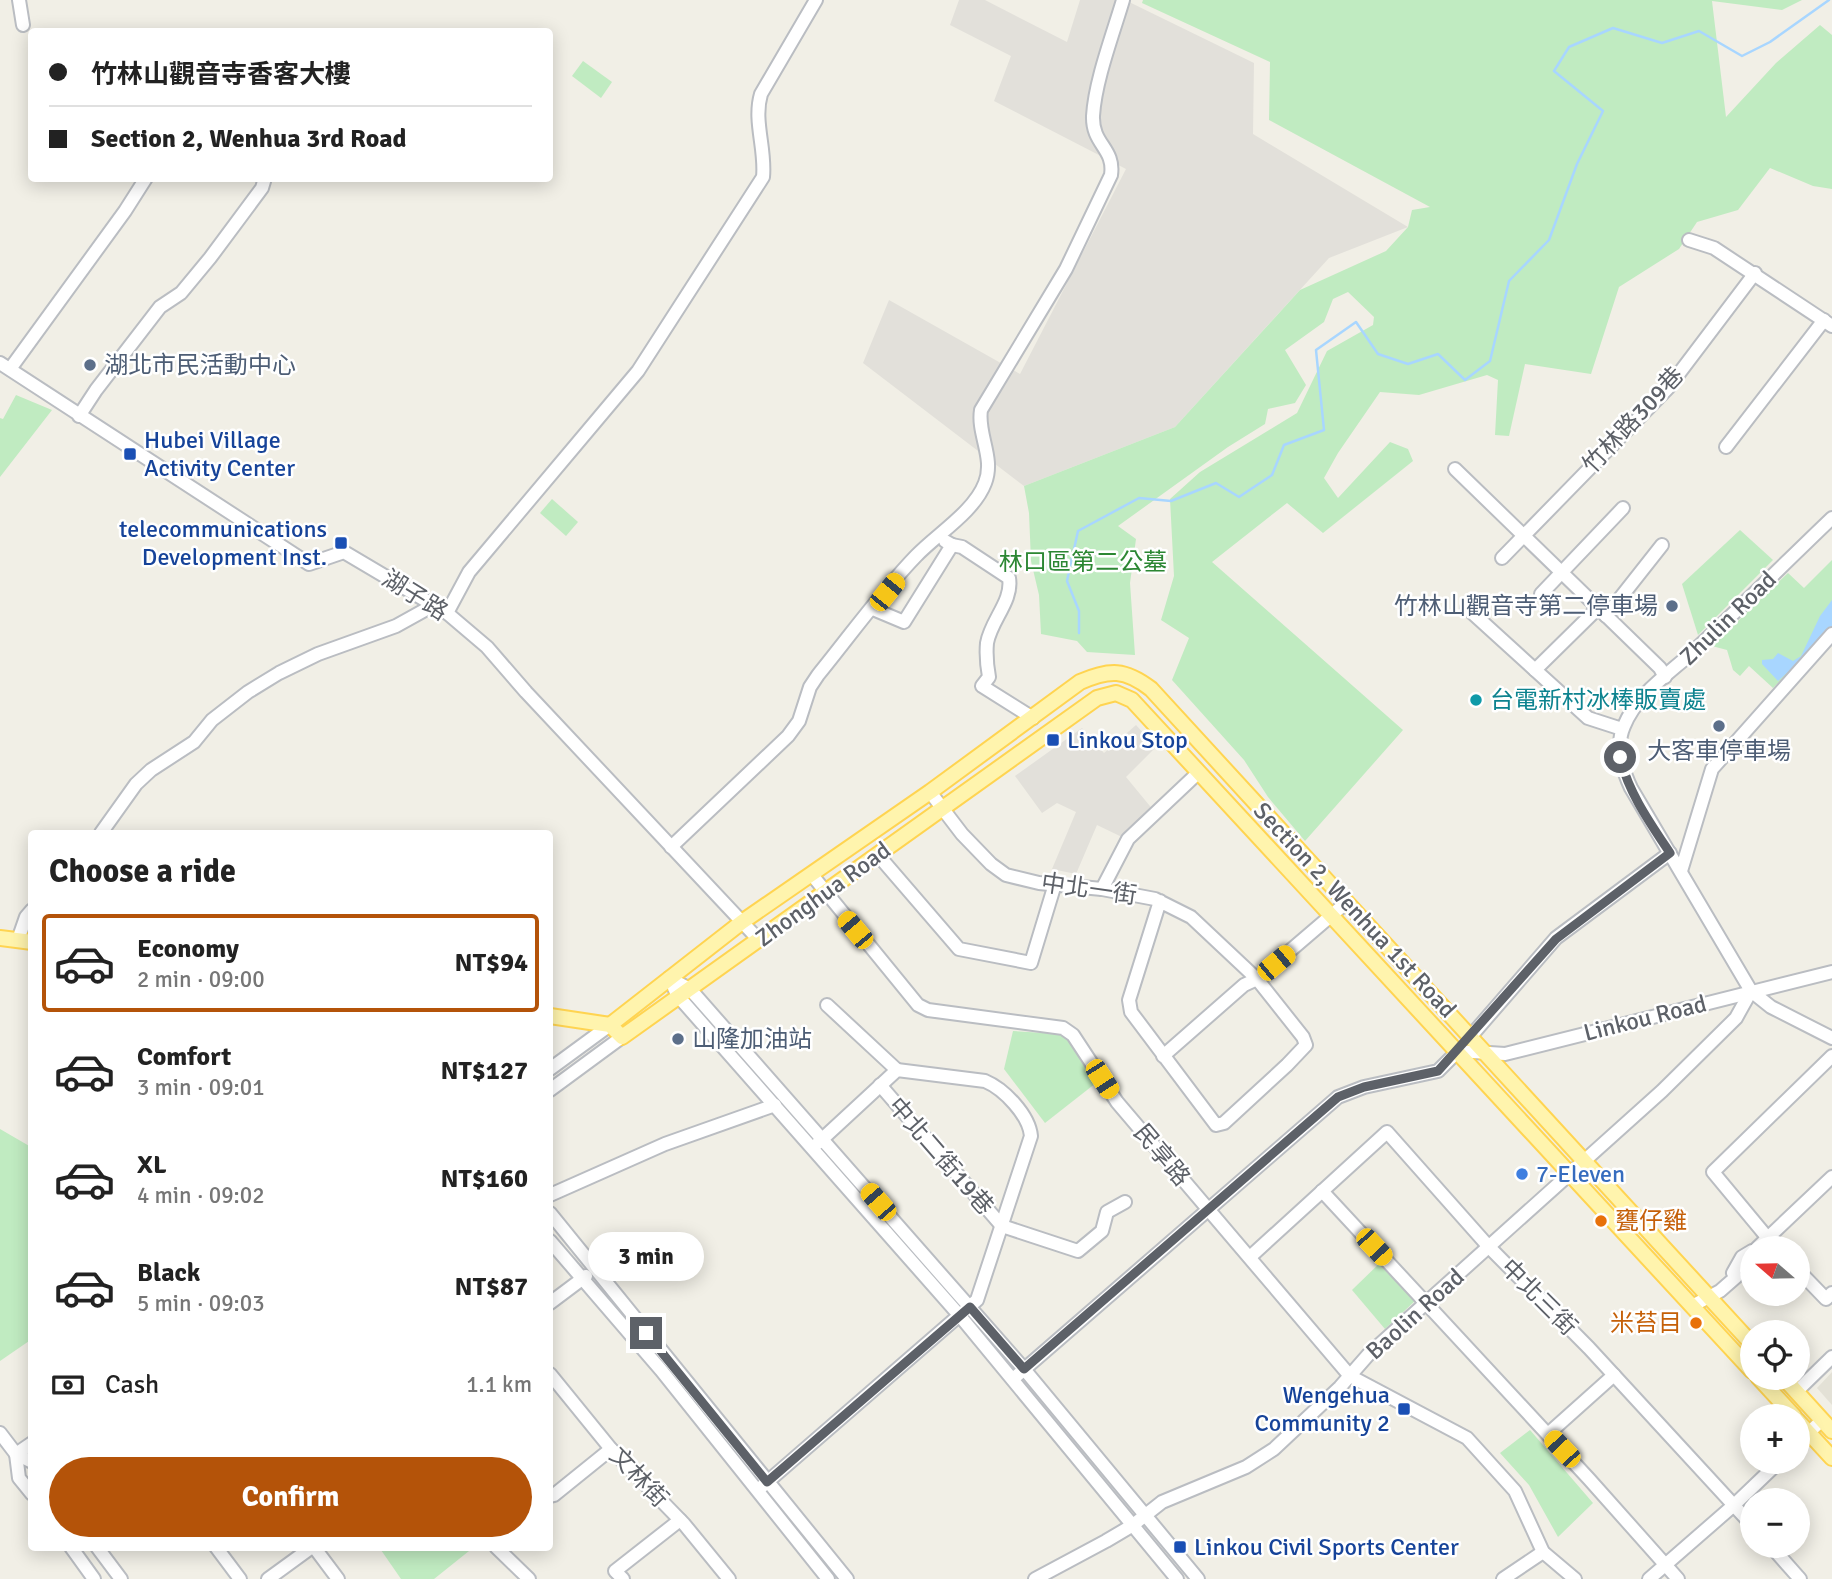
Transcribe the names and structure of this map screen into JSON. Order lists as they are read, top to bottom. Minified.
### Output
{"streets":{"main road":["Zhonghua Road","Section 2, Wenhua 1st Road"],"street":["竹林路309巷","湖子路","Zhulin Road","中北一街","Linkou Road","民享路","中北二街19巷","中北三街","Baolin Road","文林街"]},"crossings":[["湖子路","Zhonghua Road"],["中北一街","Zhonghua Road"],["Zhonghua Road","Section 2, Wenhua 1st Road"],["Zhonghua Road","民享路"],["Section 2, Wenhua 1st Road","Linkou Road"],["Section 2, Wenhua 1st Road","Baolin Road"],["Linkou Road","Baolin Road"],["民享路","中北三街"],["民享路","Baolin Road"],["中北三街","Baolin Road"]],"parks":["林口區第二公墓"],"places":{"other":["湖北市民活動中心","竹林山觀音寺第二停車場","台電新村冰棒販賣處","大客車停車場","山隆加油站","7-Eleven","甕仔雞","米苔目"],"transit":["Hubei Village Activity Center","telecommunications Development Inst.","Linkou Stop","Wengehua Community 2","Linkou Civil Sports Center"]},"north":"left","page":{"banner":["竹林山觀音寺香客大樓","Section 2, Wenhua 3rd Road"],"heading":"Choose a ride","list":[{"name":"Economy","note":"2 min · 09:00","value":"NT$94"},{"name":"Comfort","note":"3 min · 09:01","value":"NT$127"},{"name":"XL","note":"4 min · 09:02","value":"NT$160"},{"name":"Black","note":"5 min · 09:03","value":"NT$87"}],"bubble":"3 min","map_buttons":["+","−"],"pay":["Cash","1.1 km"],"buttons":"Confirm"}}
